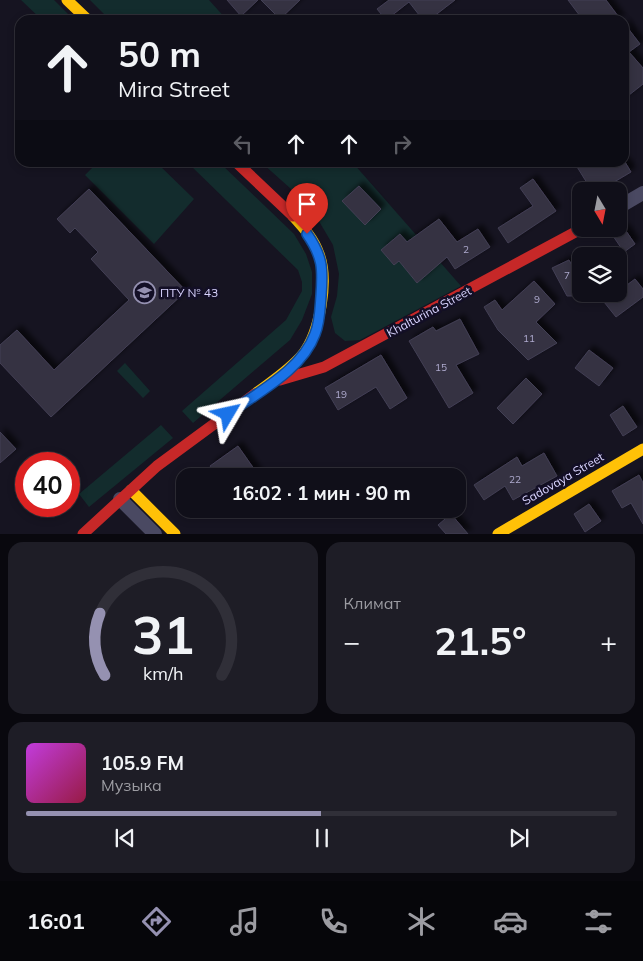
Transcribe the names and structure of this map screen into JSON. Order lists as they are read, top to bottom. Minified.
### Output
{"streets":{"street":["Khalturina Street","Sadovaya Street"]},"places":{"school or university":["ПТУ № 43"]},"house_numbers":["2","7","9","11","15","19","22"],"north":"bottom","page":{"turn":["50 m","Mira Street"],"limit":"40","trip":"16:02 · 1 мин · 90 m","tile":"Климат","heat":["−","21.5°","+"],"song":["105.9 FM","Музыка"],"tabs":"16:01","gauge":["31","km/h"]}}
